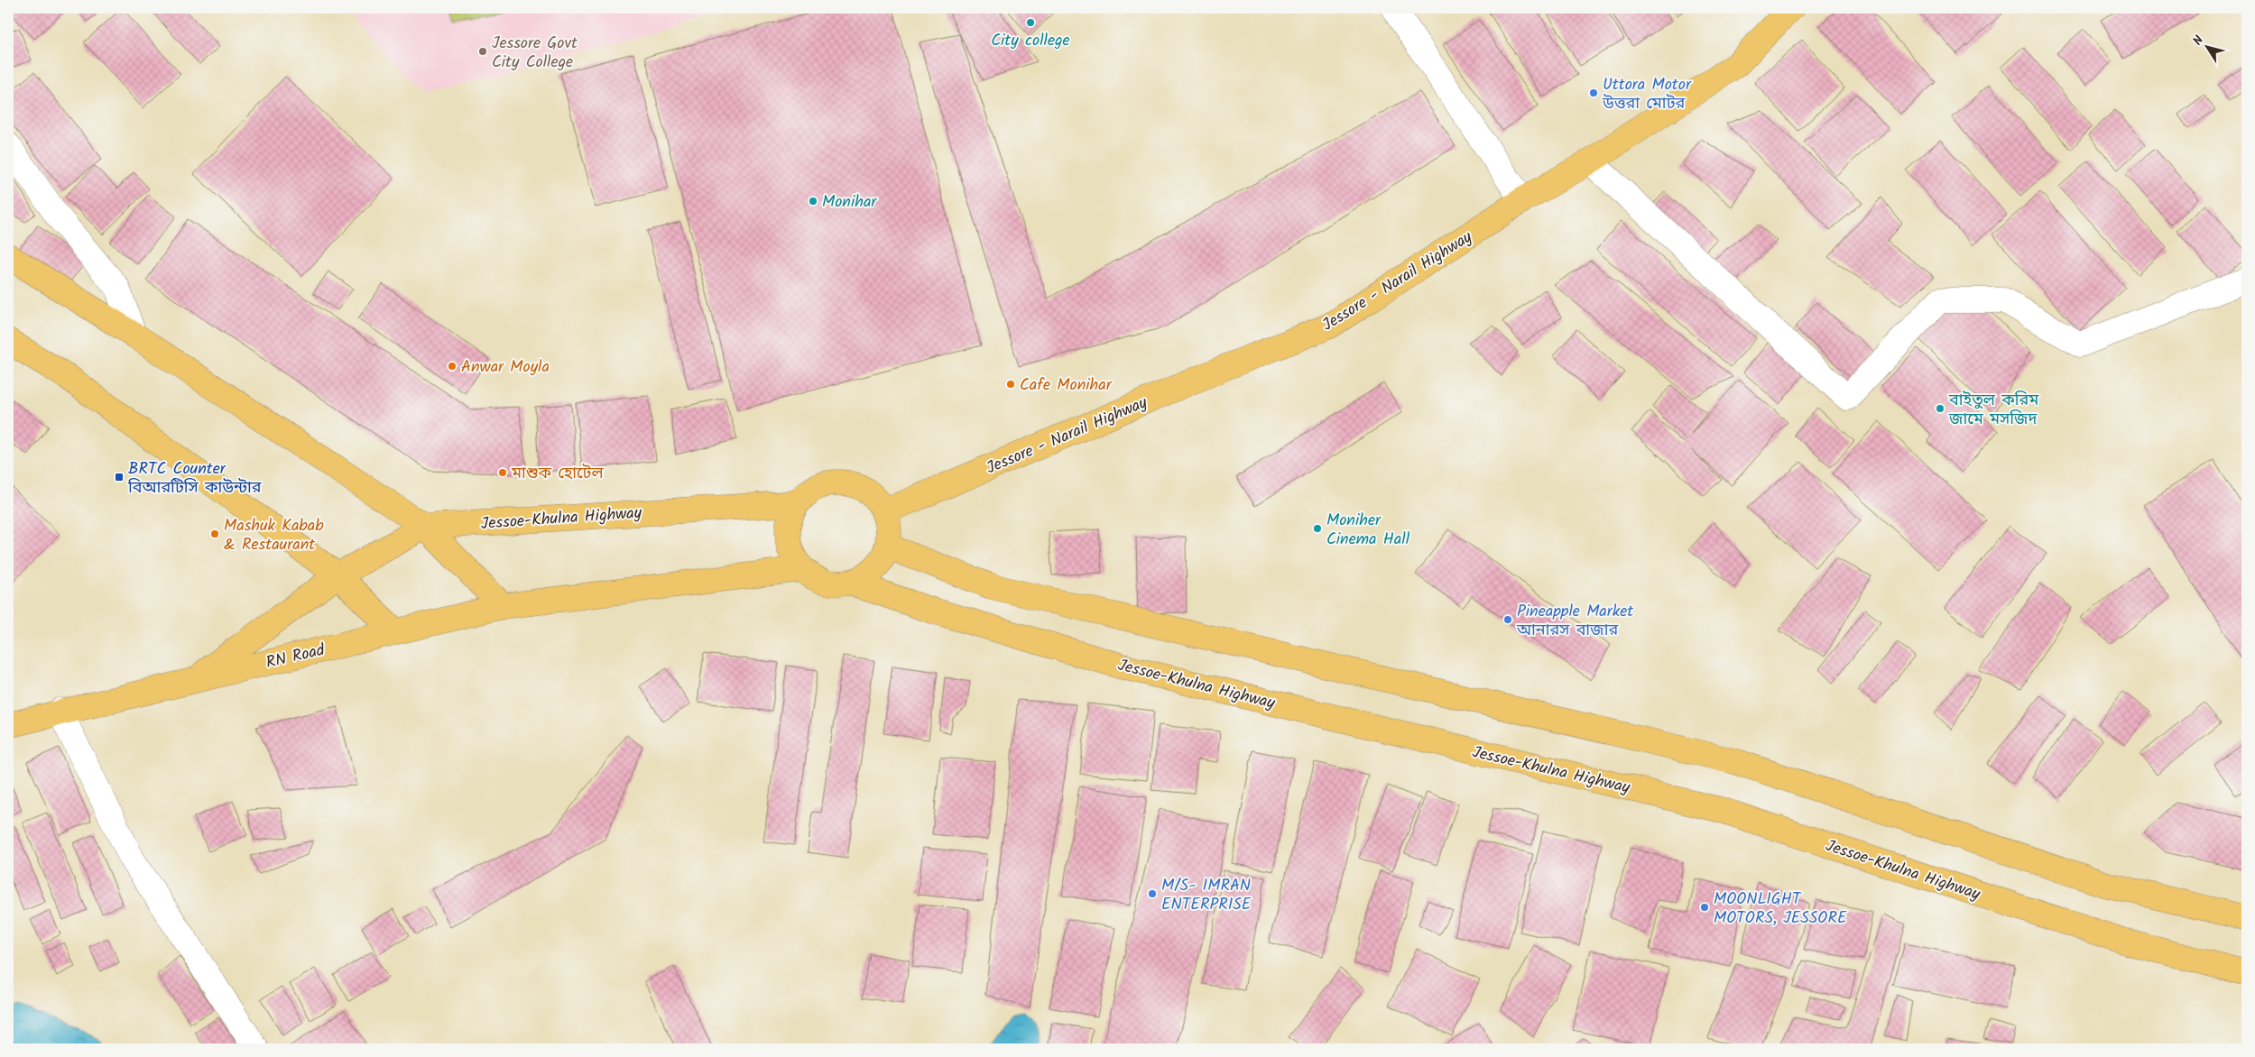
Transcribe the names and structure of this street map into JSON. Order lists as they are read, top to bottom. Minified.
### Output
{"streets":{"highway":["Jessore - Narail Highway","Jessoe-Khulna Highway","RN Road"]},"crossings":[["Jessore - Narail Highway","Jessoe-Khulna Highway"],["Jessoe-Khulna Highway","RN Road"]],"places":{"other":["City college","Jessore Govt City College","Uttora Motor উত্তরা মোটর","Monihar","Anwar Moyla","Cafe Monihar","বাইতুল করিম জামে মসজিদ","মাশুক হোটেল","Moniher Cinema Hall","Mashuk Kabab & Restaurant","Pineapple Market আনারস বাজার","M/S- IMRAN ENTERPRISE","MOONLIGHT MOTORS, JESSORE"],"transit":["BRTC Counter বিআরটিসি কাউন্টার"]},"north":"top left"}
